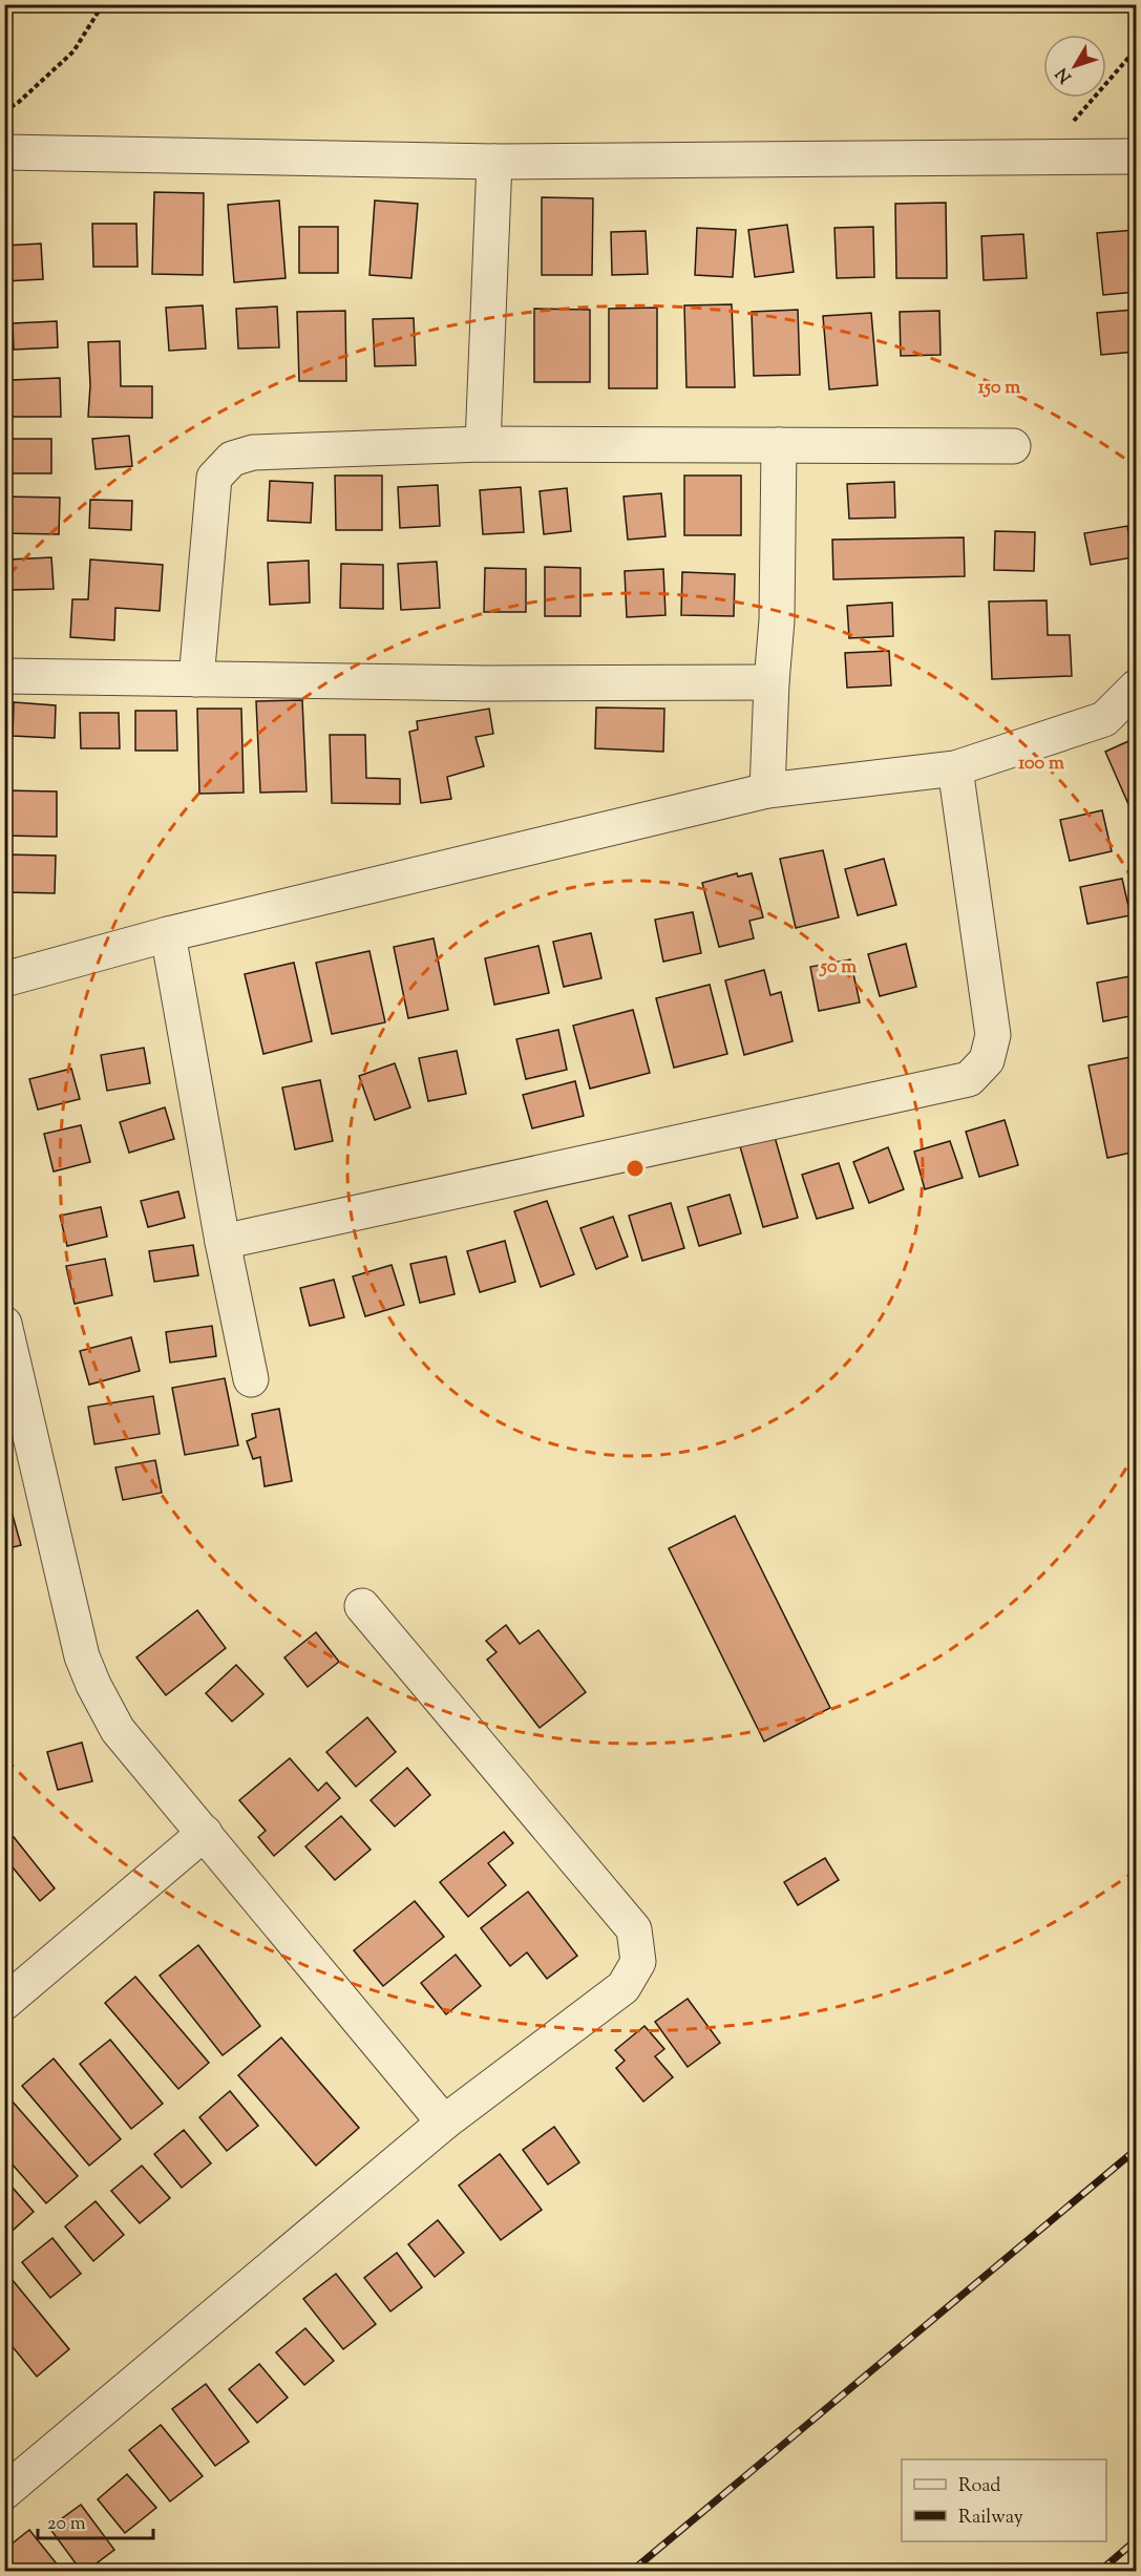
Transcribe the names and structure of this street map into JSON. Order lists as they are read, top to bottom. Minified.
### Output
{"legend":["Road","Railway"],"scale_bar":"20 m","north":"bottom left","rings":["150 m","100 m","50 m"]}
